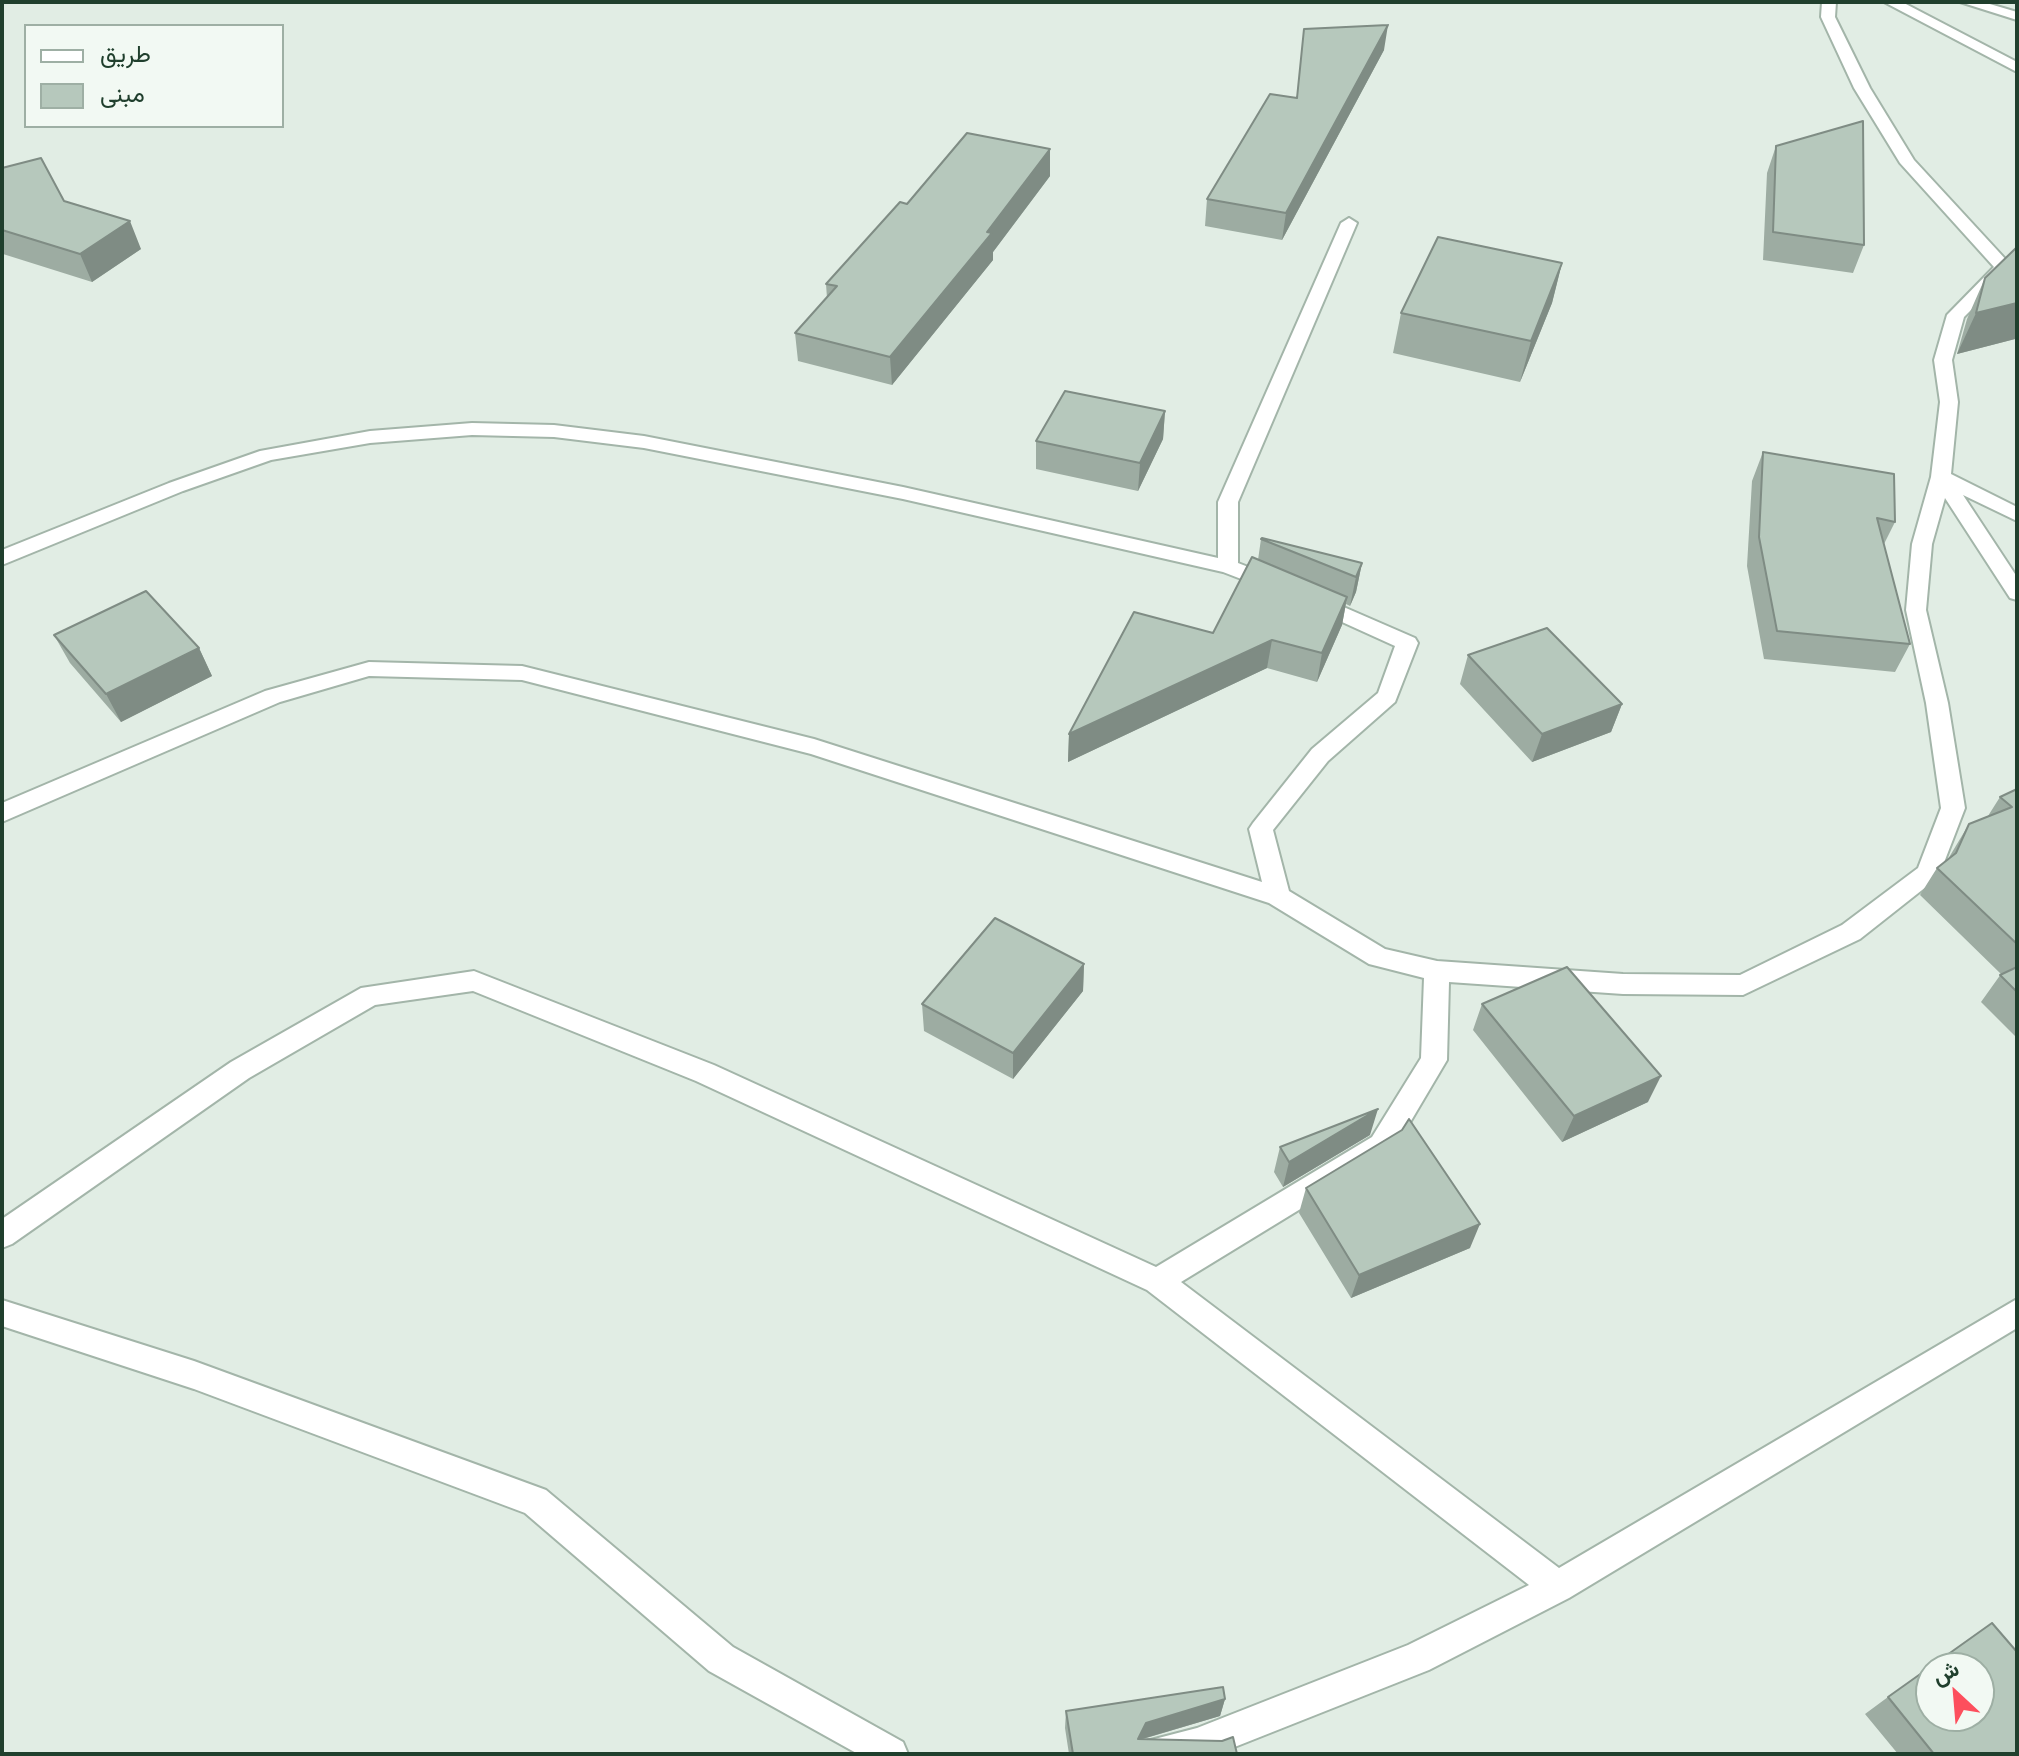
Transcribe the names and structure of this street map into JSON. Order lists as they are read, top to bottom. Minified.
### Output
{"legend":["طريق","مبنى"],"north":"top left"}
